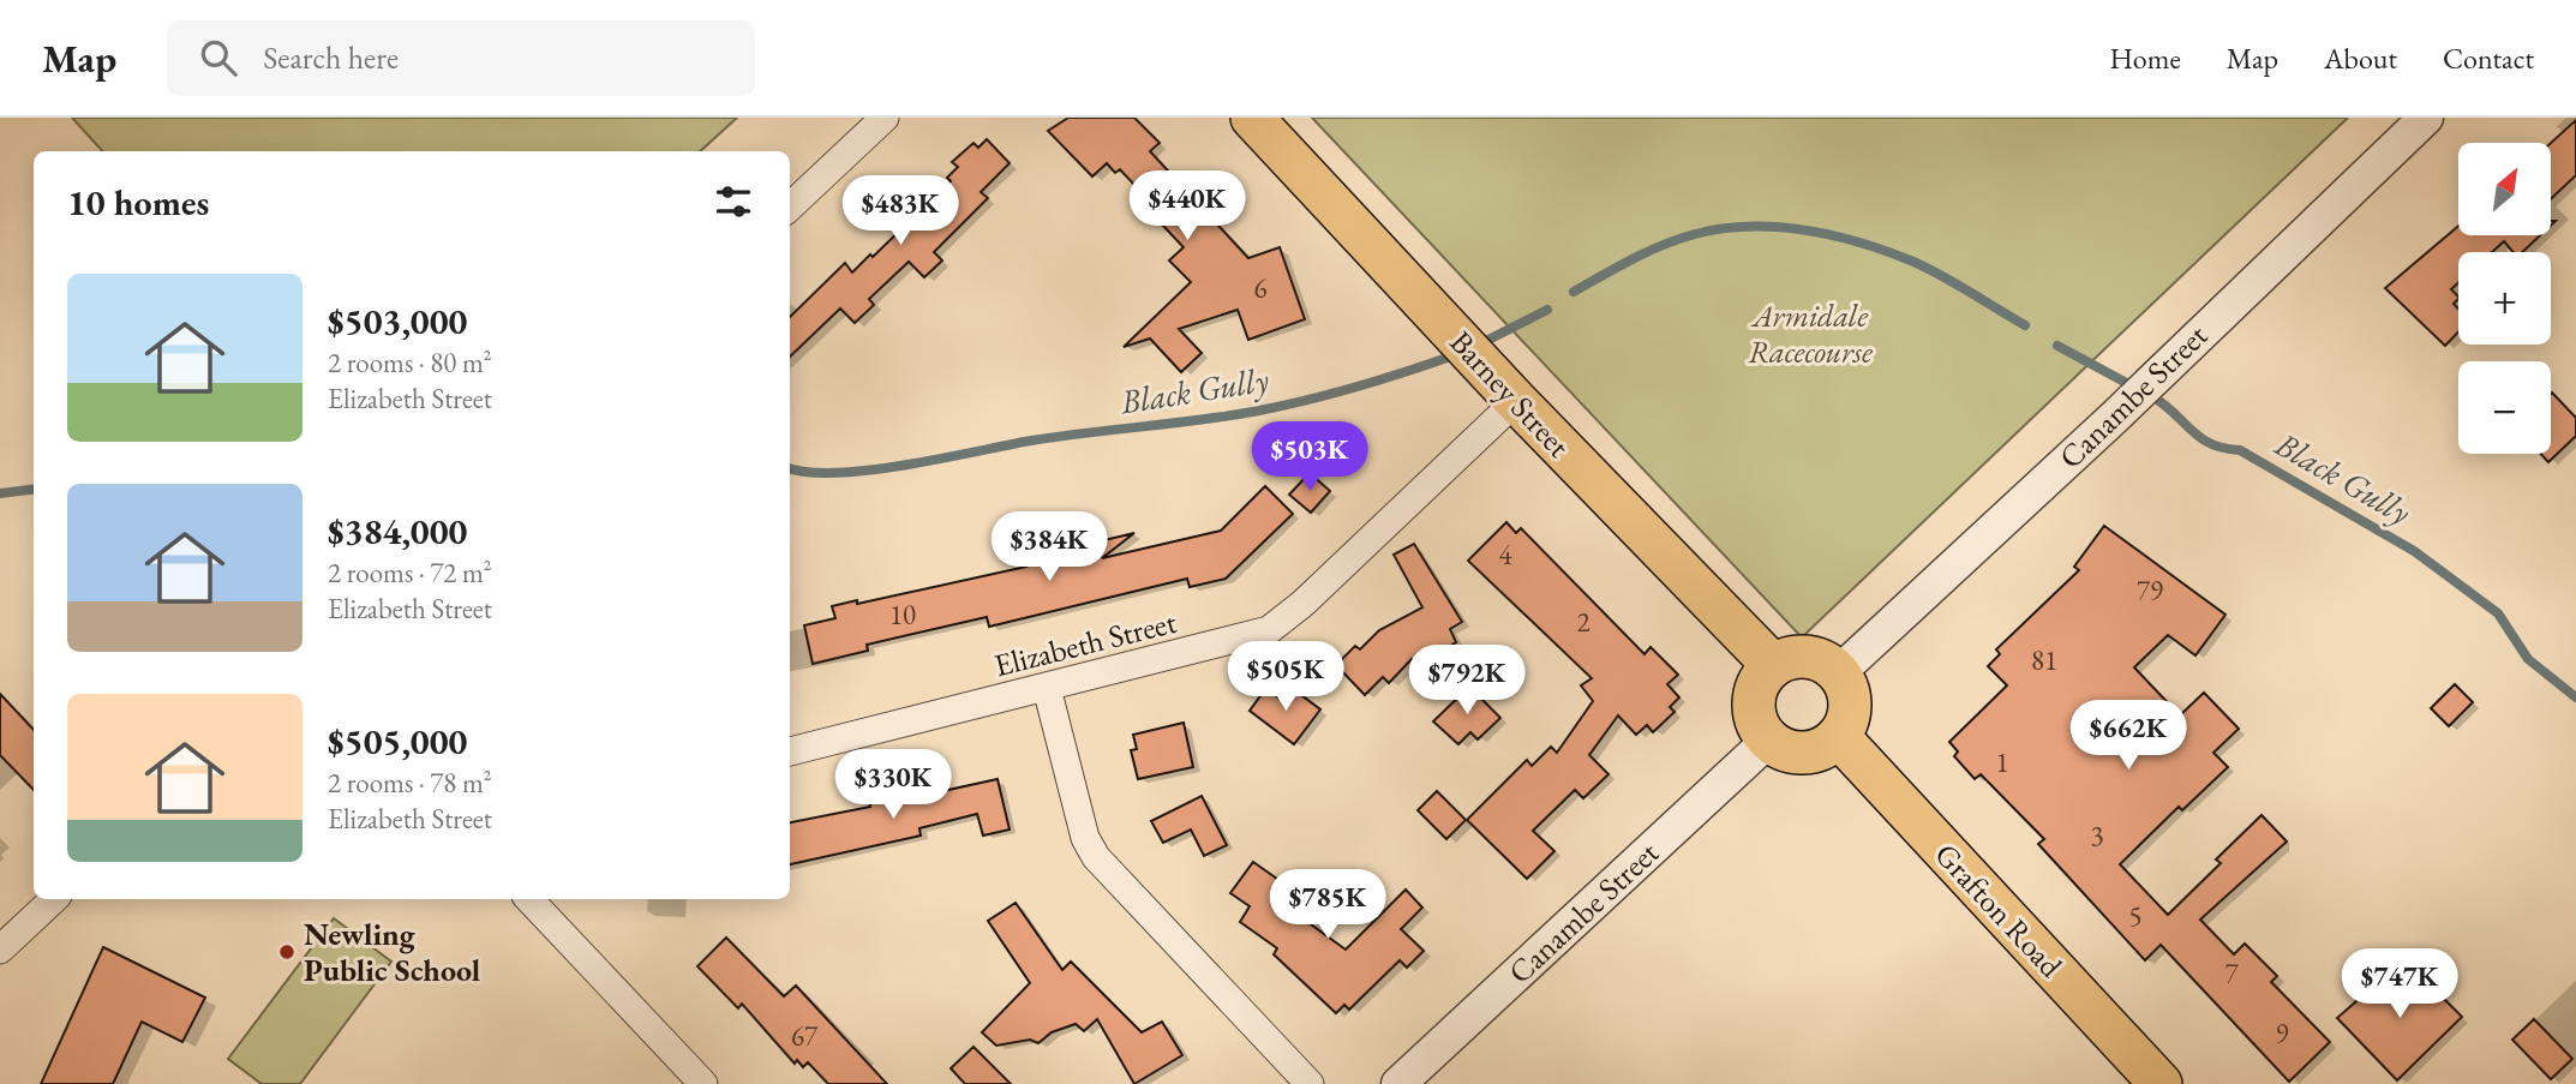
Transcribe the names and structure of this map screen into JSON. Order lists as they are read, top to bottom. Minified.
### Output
{"streets":{"main road":["Barney Street","Grafton Road"],"street":["Canambe Street","Elizabeth Street"]},"crossings":[["Barney Street","Canambe Street"],["Barney Street","Elizabeth Street"],["Barney Street","Grafton Road"],["Canambe Street","Grafton Road"]],"water":["Black Gully"],"parks":["Armidale Racecourse"],"places":["Newling Public School"],"house_numbers":["6","4","79","10","2","81","1","3","5","7","9","67"],"north":"top right","page":{"header":"Map","search":"Search here","nav":["Home","Map","About","Contact"],"map_buttons":["+","−"],"heading":"10 homes","price":["$440K","$483K","$503K","$384K","$505K","$792K","$662K","$330K","$785K","$747K"],"list":[{"name":"$503,000","note":"2 rooms · 80 m² · Elizabeth Street"},{"name":"$384,000","note":"2 rooms · 72 m² · Elizabeth Street"},{"name":"$505,000","note":"2 rooms · 78 m² · Elizabeth Street"}]}}
